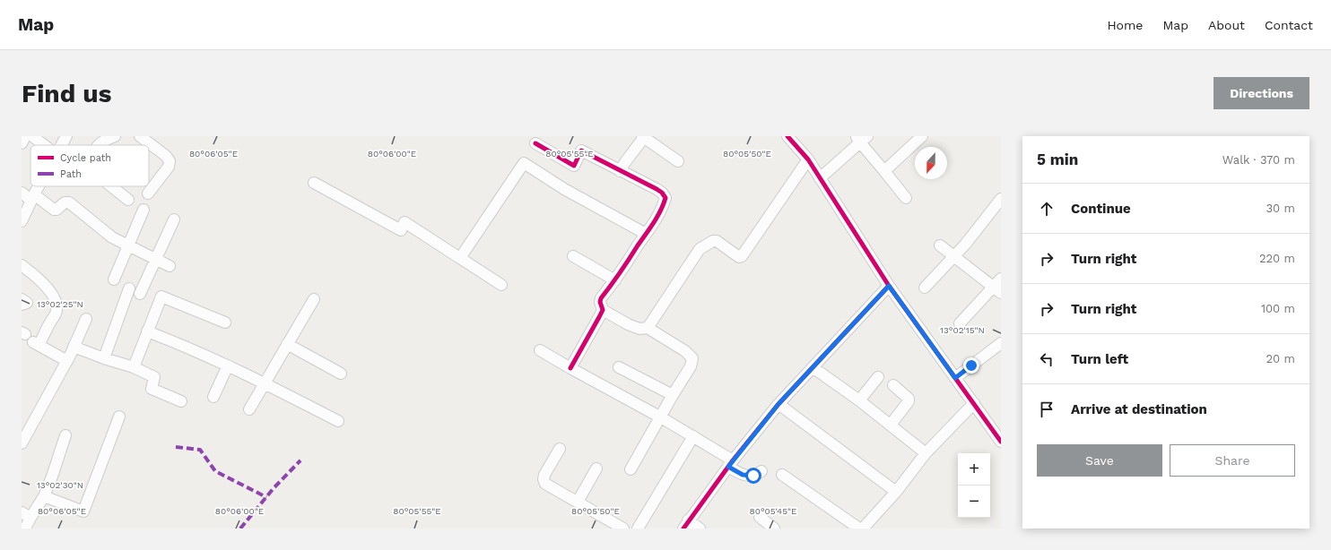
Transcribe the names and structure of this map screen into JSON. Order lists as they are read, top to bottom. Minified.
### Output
{"legend":["Cycle path","Path"],"north":"bottom","page":{"header":"Map","nav":["Home","Map","About","Contact"],"buttons":["Directions",["Save","Share"]],"title":"Find us","heading":["5 min","Walk · 370 m"],"list":[["Continue","30 m"],["Turn right","220 m"],["Turn right","100 m"],["Turn left","20 m"],"Arrive at destination"],"map_buttons":["+","−"]},"coordinates":["80°06'05\"E","80°06'00\"E","80°05'50\"E","80°05'55\"E","13°02'25\"N","13°02'15\"N","13°02'30\"N","80°05'45\"E"]}
